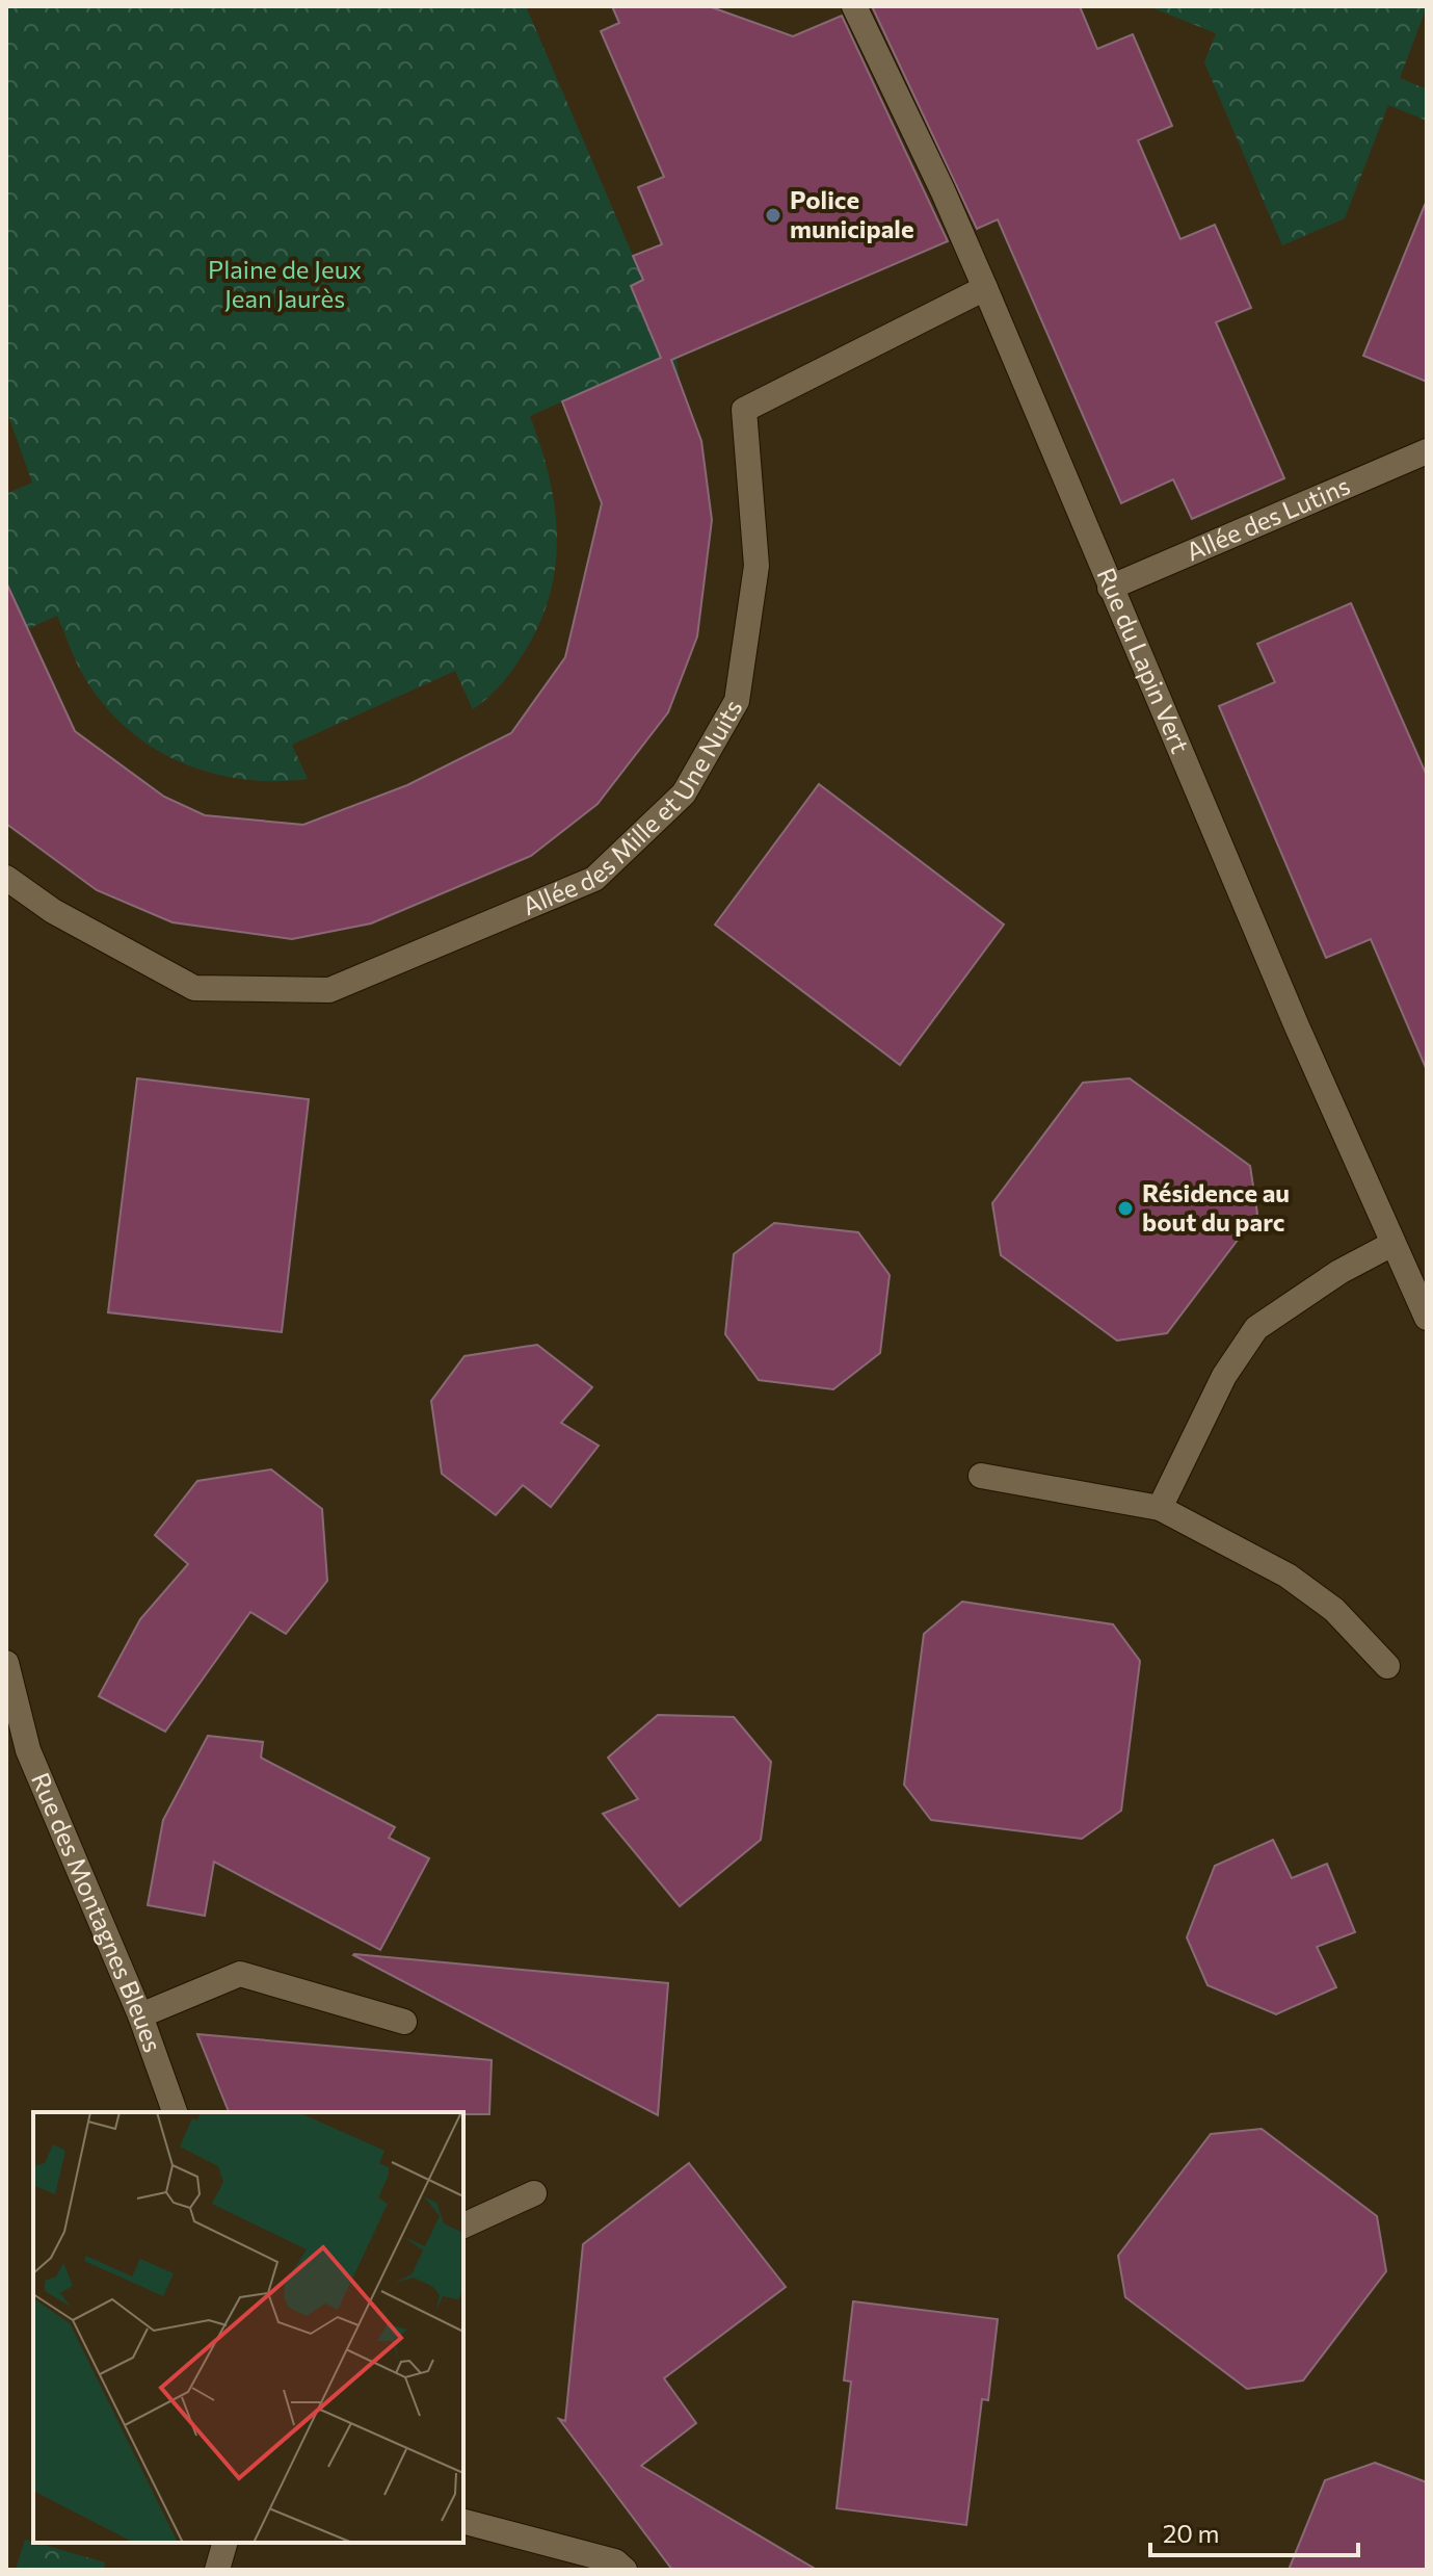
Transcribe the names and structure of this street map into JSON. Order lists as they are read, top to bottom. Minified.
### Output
{"streets":{"street":["Allée des Lutins","Rue du Lapin Vert","Allée des Mille et Une Nuits","Rue des Montagnes Bleues"]},"crossings":[["Allée des Lutins","Rue du Lapin Vert"],["Rue du Lapin Vert","Allée des Mille et Une Nuits"]],"parks":["Plaine de Jeux Jean Jaurès"],"places":["Police municipale","Résidence au bout du parc"],"scale_bar":"20 m"}
